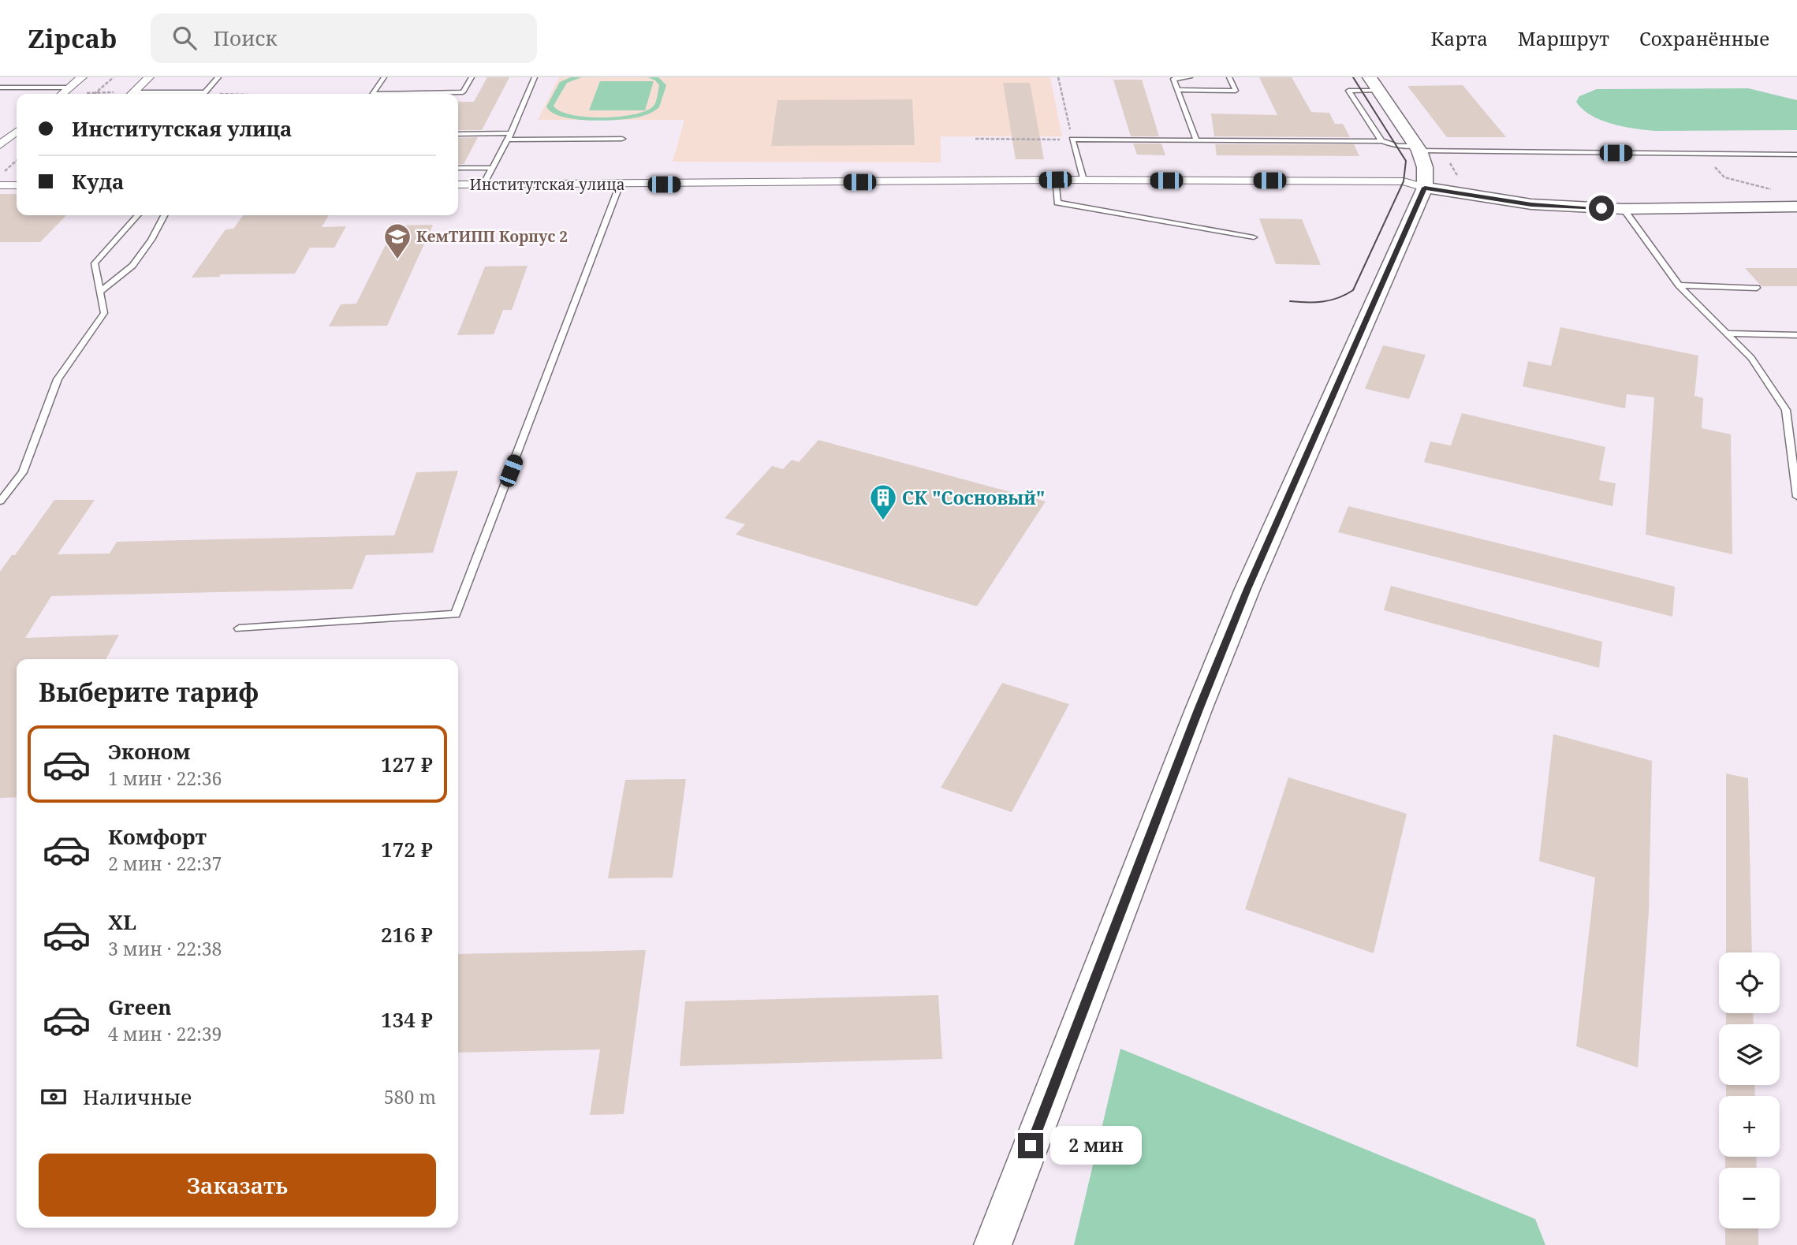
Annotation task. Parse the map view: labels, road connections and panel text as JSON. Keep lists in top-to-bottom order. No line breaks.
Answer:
{"streets":{"street":["Институтская улица"]},"places":{"school or university":["КемТИПП Корпус 2"],"building":["СК \"Сосновый\""]},"page":{"header":"Zipcab","search":"Поиск","nav":["Карта","Маршрут","Сохранённые"],"banner":["Институтская улица","Куда"],"heading":"Выберите тариф","list":[{"name":"Эконом","note":"1 мин · 22:36","value":"127 ₽"},{"name":"Комфорт","note":"2 мин · 22:37","value":"172 ₽"},{"name":"XL","note":"3 мин · 22:38","value":"216 ₽"},{"name":"Green","note":"4 мин · 22:39","value":"134 ₽"}],"map_buttons":["+","−"],"pay":["Наличные","580 m"],"bubble":"2 мин","buttons":"Заказать"}}
